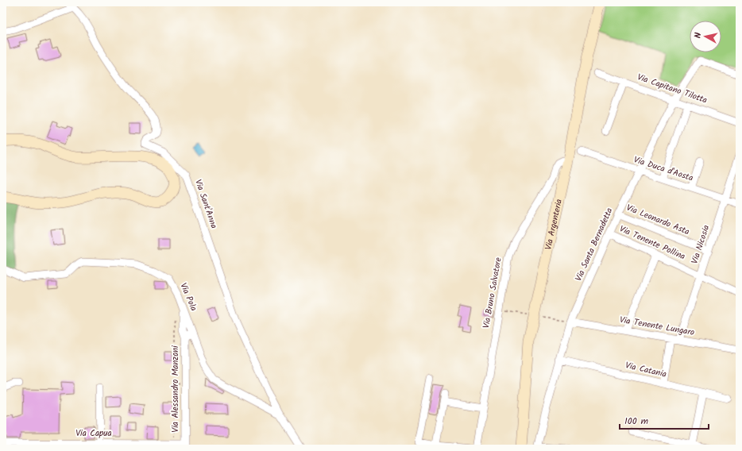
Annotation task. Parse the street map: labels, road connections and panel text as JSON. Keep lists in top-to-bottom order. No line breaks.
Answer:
{"streets":{"main road":["Via Argenteria"],"street":["Via Capitano Tilotta","Via Duca d'Aosta","Via Sant'Anna","Via Leonardo Asta","Via Tenente Pollina","Via Santa Bernadetta","Via Nicosia","Via Bruno Salvatore","Via Pola","Via Tenente Lungaro","Via Catania","Via Alessandro Manzoni","Via Capua"]},"crossings":[["Via Capitano Tilotta","Via Santa Bernadetta"],["Via Duca d'Aosta","Via Santa Bernadetta"],["Via Duca d'Aosta","Via Nicosia"],["Via Sant'Anna","Via Pola"],["Via Leonardo Asta","Via Santa Bernadetta"],["Via Leonardo Asta","Via Nicosia"],["Via Argenteria","Via Bruno Salvatore"],["Via Tenente Pollina","Via Santa Bernadetta"],["Via Tenente Pollina","Via Nicosia"],["Via Santa Bernadetta","Via Tenente Lungaro"],["Via Santa Bernadetta","Via Catania"],["Via Nicosia","Via Tenente Lungaro"],["Via Pola","Via Alessandro Manzoni"],["Via Alessandro Manzoni","Via Capua"]],"scale_bar":"100 m","north":"left"}
